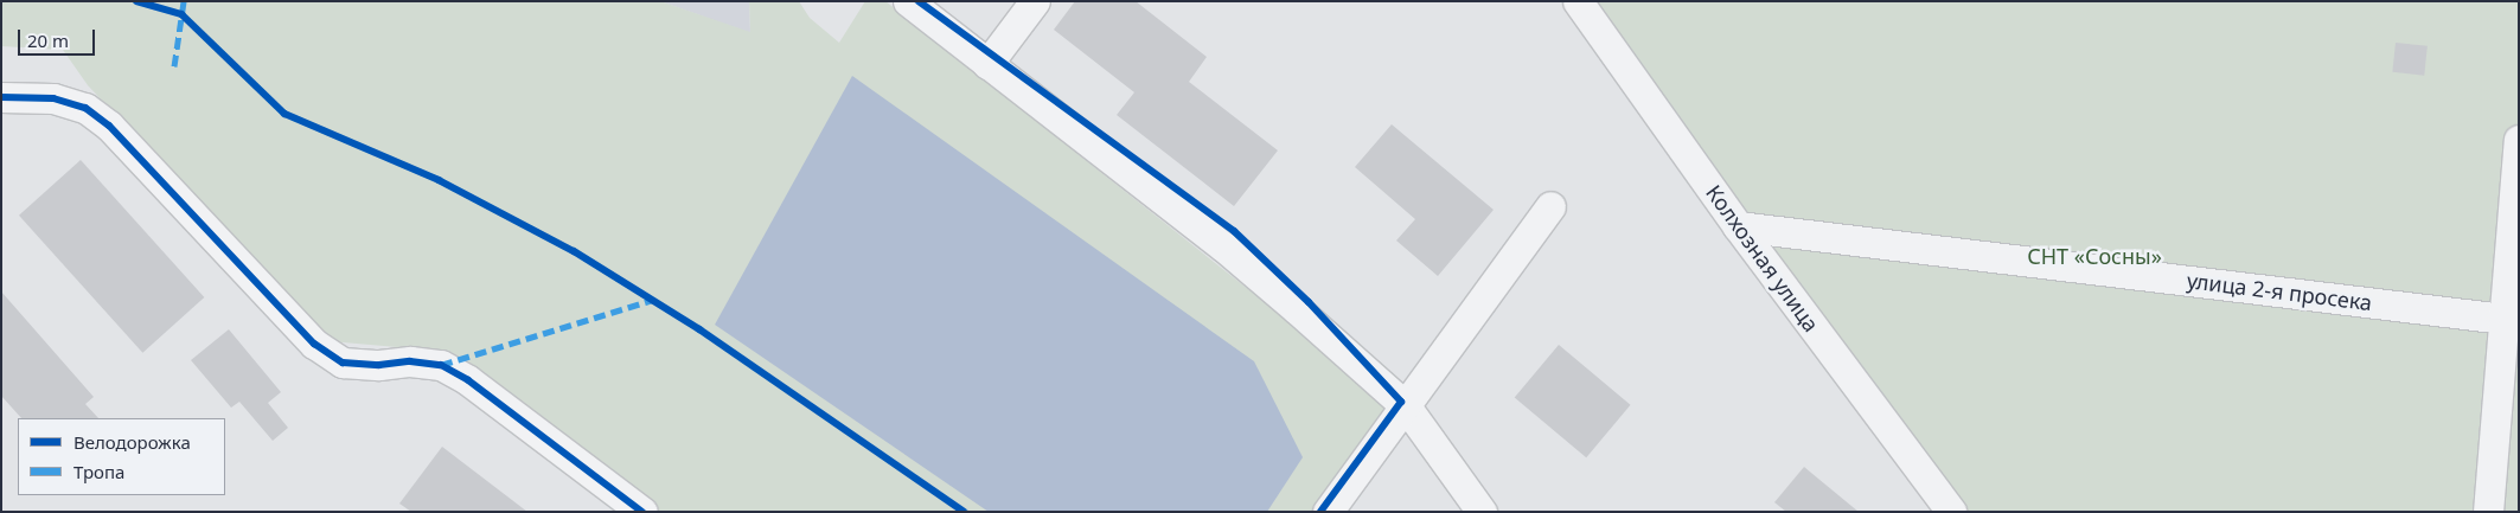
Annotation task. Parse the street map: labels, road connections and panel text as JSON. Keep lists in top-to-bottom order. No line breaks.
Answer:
{"streets":{"street":["Колхозная улица","улица 2-я просека"]},"crossings":[["Колхозная улица","улица 2-я просека"]],"parks":["СНТ «Сосны»"],"legend":["Велодорожка","Тропа"],"scale_bar":"20 m"}
